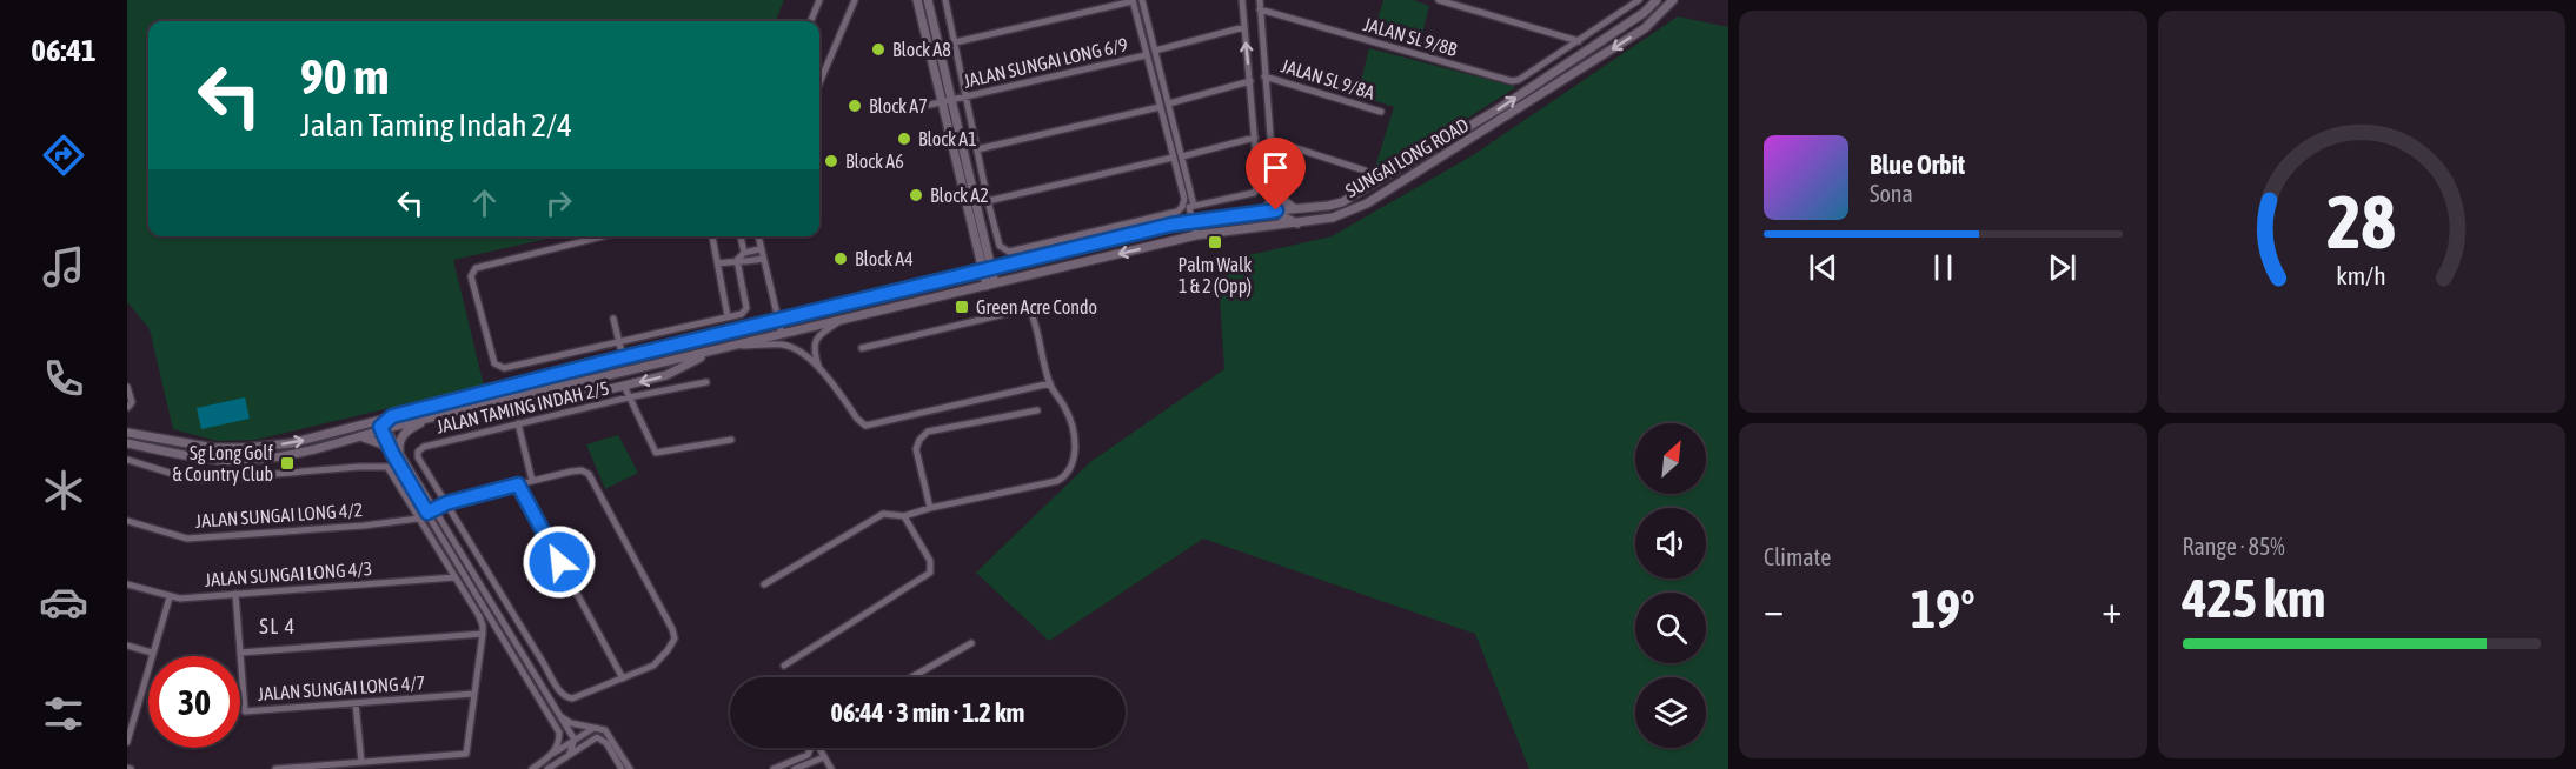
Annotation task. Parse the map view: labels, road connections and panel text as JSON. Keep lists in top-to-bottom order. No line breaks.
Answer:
{"streets":{"street":["JALAN SL 9/8B","JALAN SUNGAI LONG 6/9","JALAN SL 9/8A","SUNGAI LONG ROAD","JALAN TAMING INDAH 2/5","JALAN SUNGAI LONG 4/2","JALAN SUNGAI LONG 4/3","JALAN SUNGAI LONG 4/7"]},"crossings":[["JALAN TAMING INDAH 2/5","JALAN SUNGAI LONG 4/2"],["JALAN SUNGAI LONG 4/3","JALAN SUNGAI LONG 4/7"]],"districts":["SL 4"],"places":{"other":["Block A8","Block A7","Block A1","Block A6","Block A2","Block A4"],"transit":["Palm Walk 1 & 2 (Opp)","Green Acre Condo","Sg Long Golf & Country Club"]},"north":"top right","page":{"tabs":"06:41","turn":["90 m","Jalan Taming Indah 2/4"],"song":["Blue Orbit","Sona"],"tile":["Climate",["Range · 85%","425 km"]],"heat":["−","19°","+"],"limit":"30","trip":"06:44 · 3 min · 1.2 km","gauge":["28","km/h"]}}
